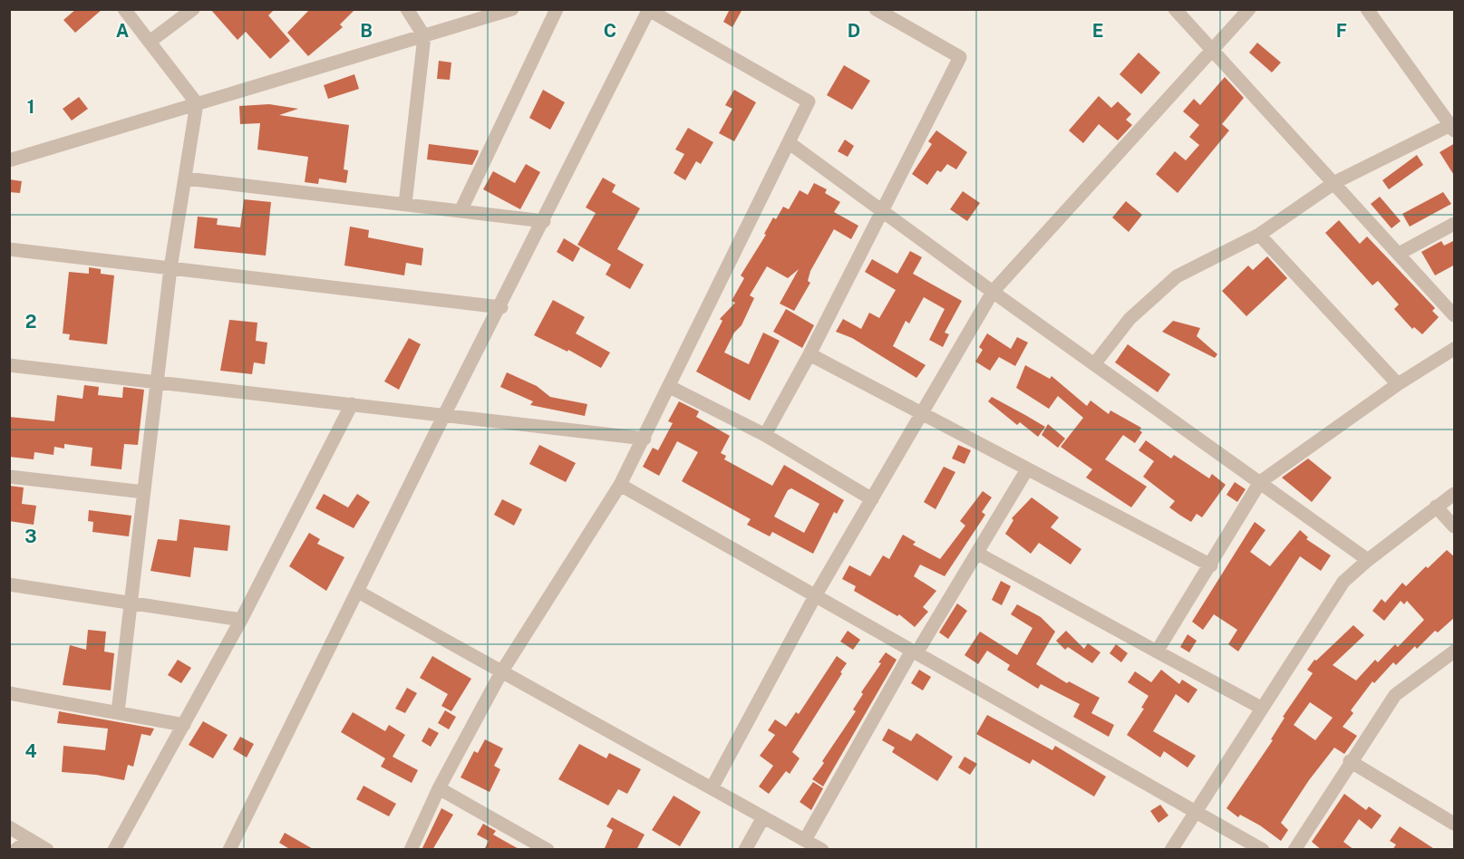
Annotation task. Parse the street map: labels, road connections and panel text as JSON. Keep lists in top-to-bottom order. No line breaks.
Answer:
{"grid":{"columns":["A","B","C","D","E","F"],"rows":["1","2","3","4"]}}
